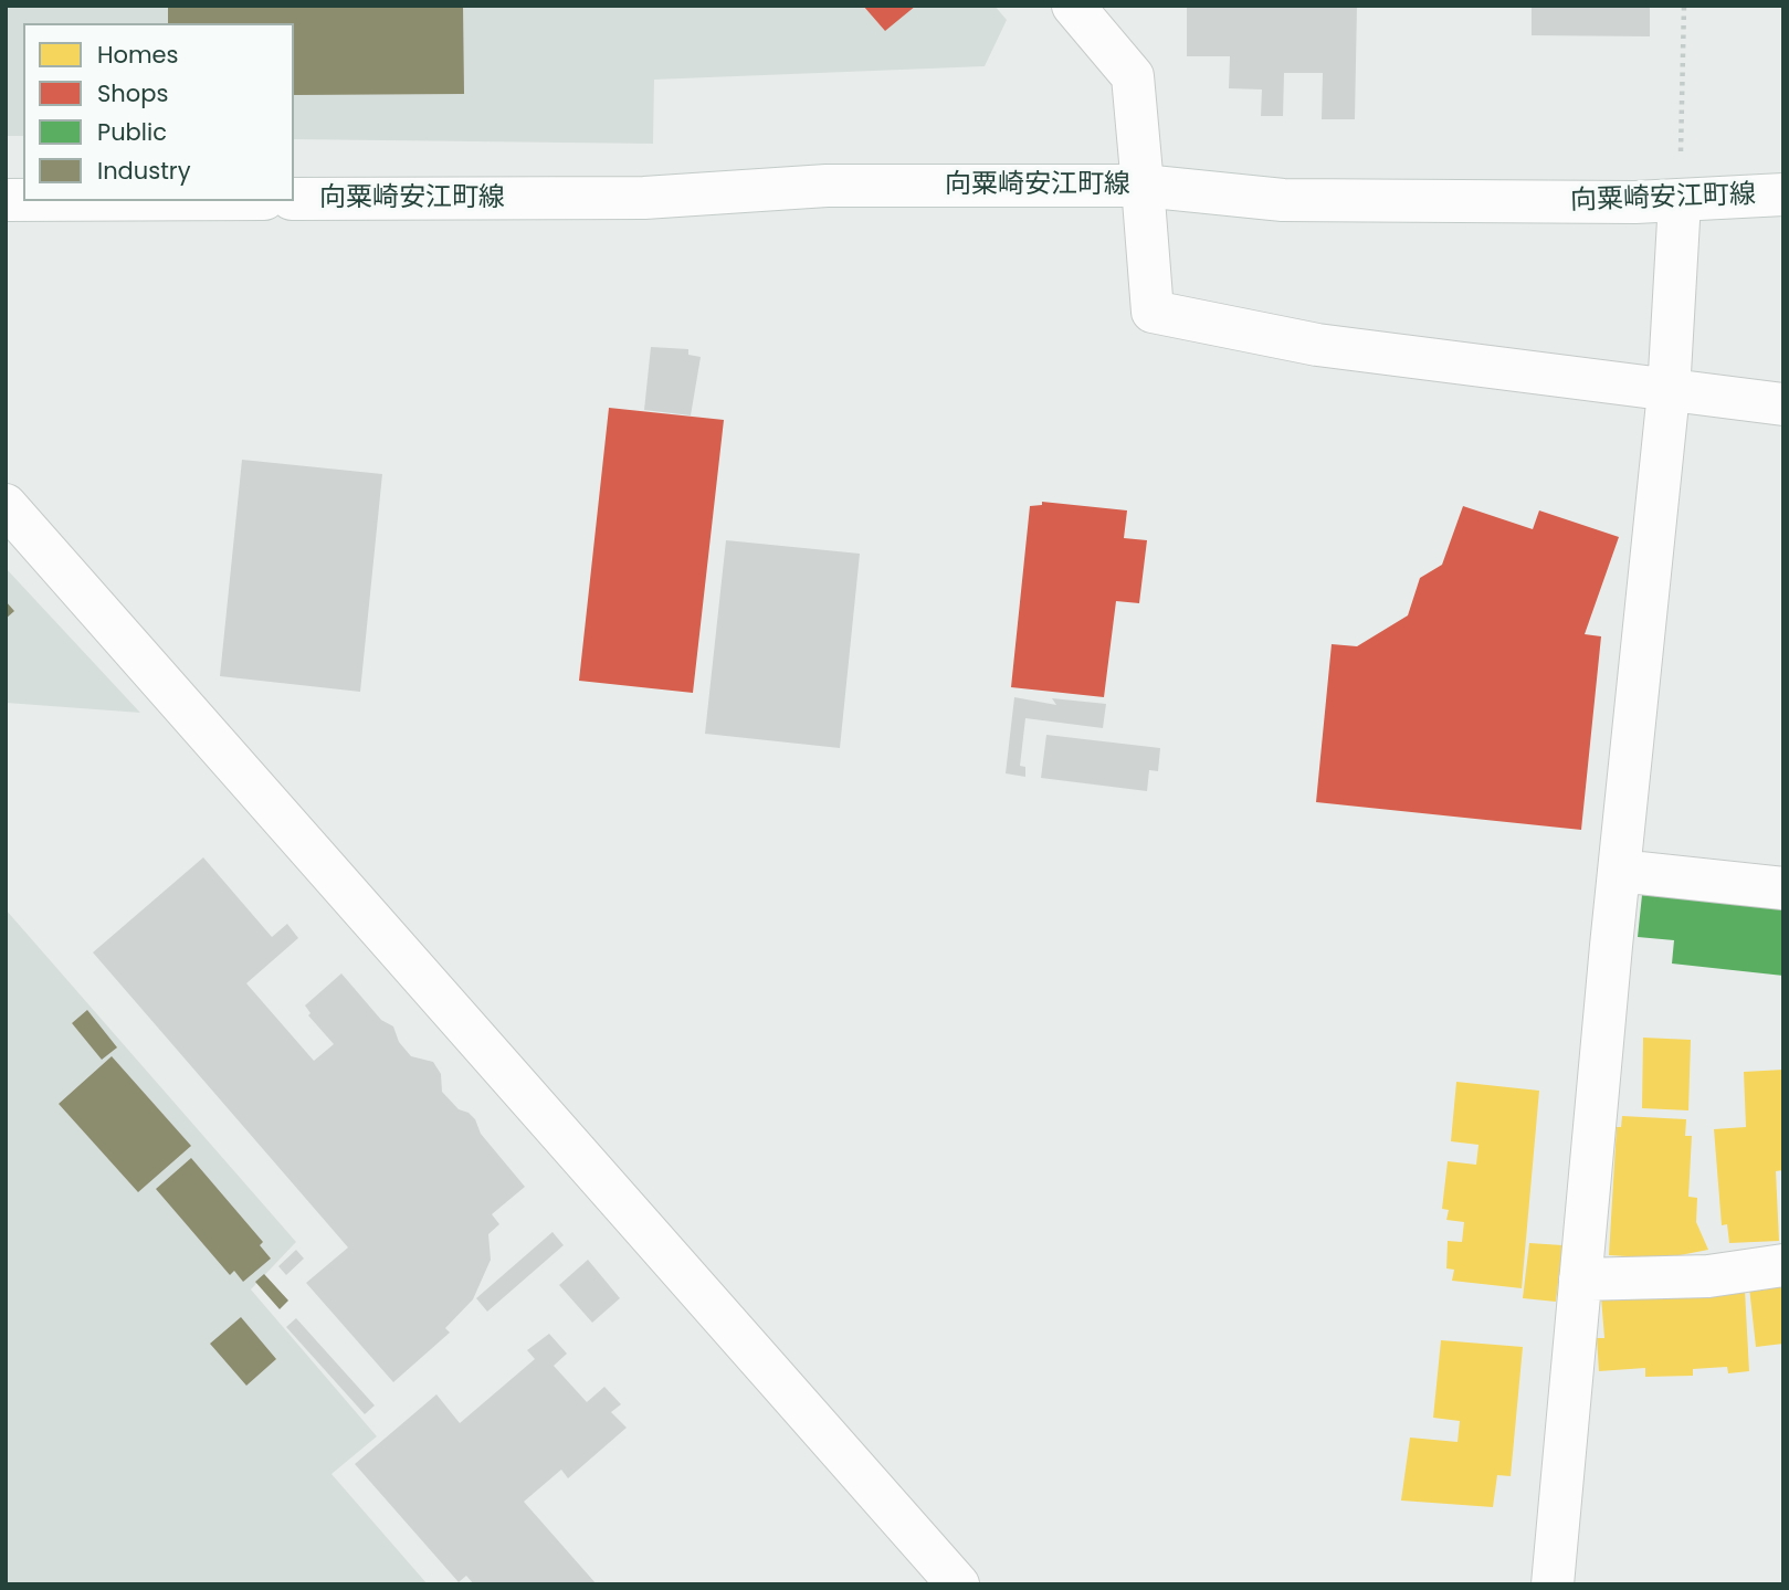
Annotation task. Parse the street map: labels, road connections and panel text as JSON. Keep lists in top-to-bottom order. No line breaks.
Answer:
{"streets":{"street":["向粟崎安江町線"]},"legend":["Homes","Shops","Public","Industry"]}
